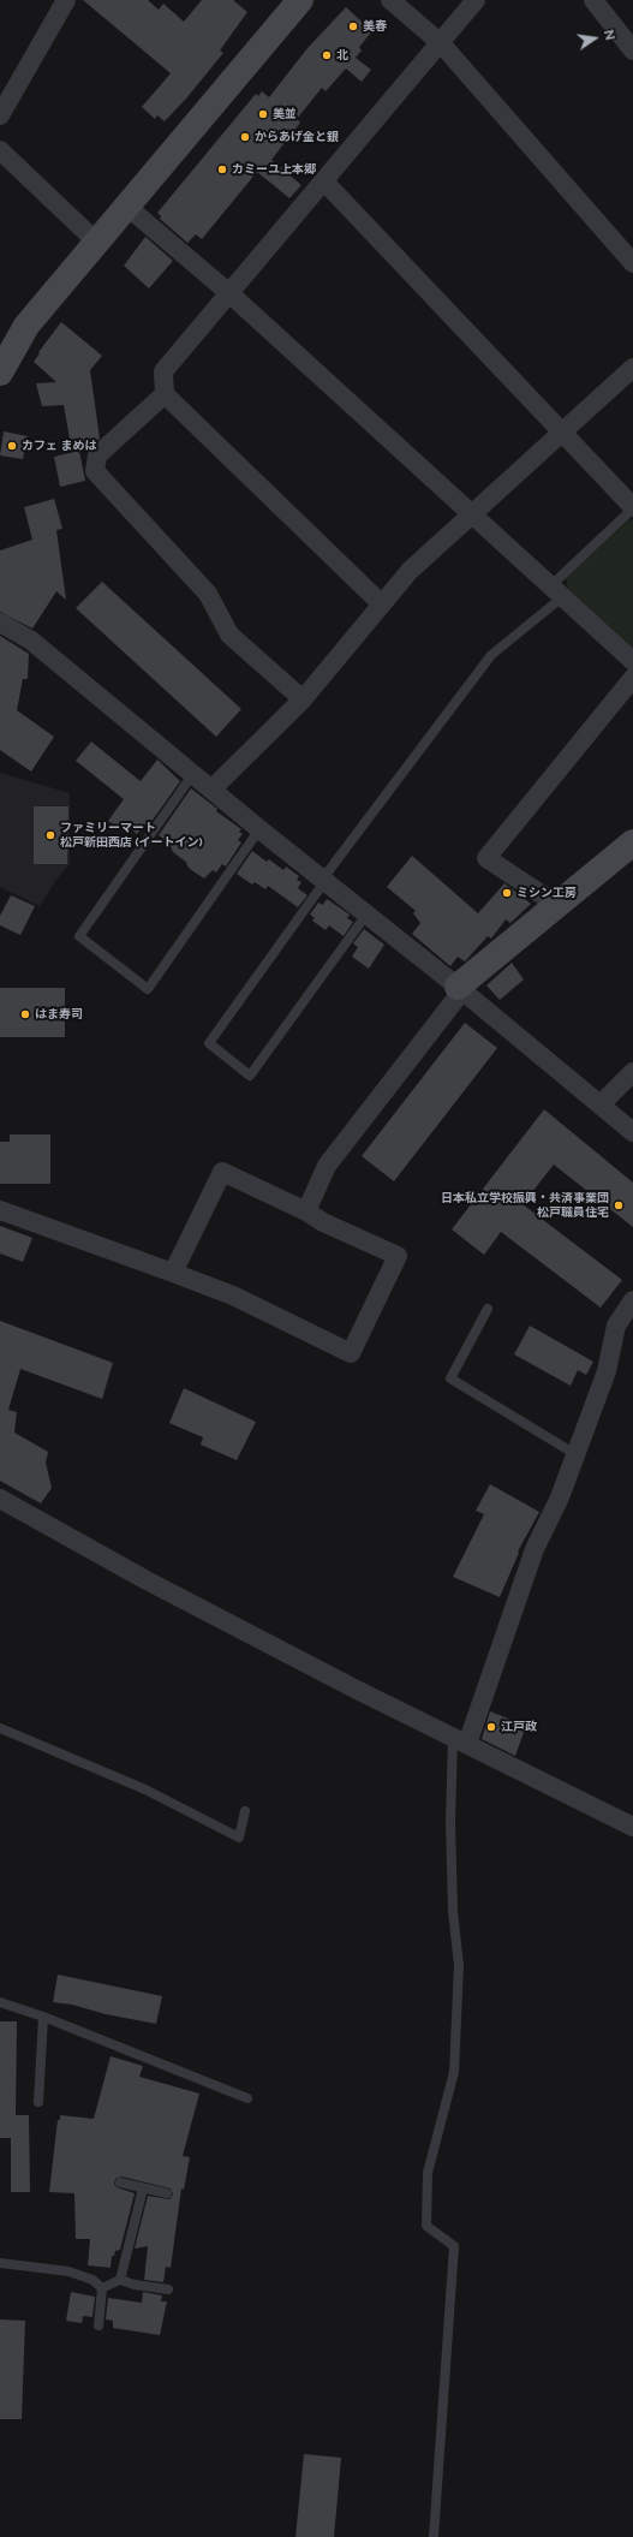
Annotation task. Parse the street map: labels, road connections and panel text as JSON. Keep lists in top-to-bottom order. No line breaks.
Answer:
{"places":["美春","北","美並","からあげ金と銀","カミーユ上本郷","カフェ まめは","ファミリーマート 松戸新田西店 (イートイン)","ミシン工房","はま寿司","日本私立学校振興・共済事業団 松戸職員住宅","江戸政"],"north":"right"}
